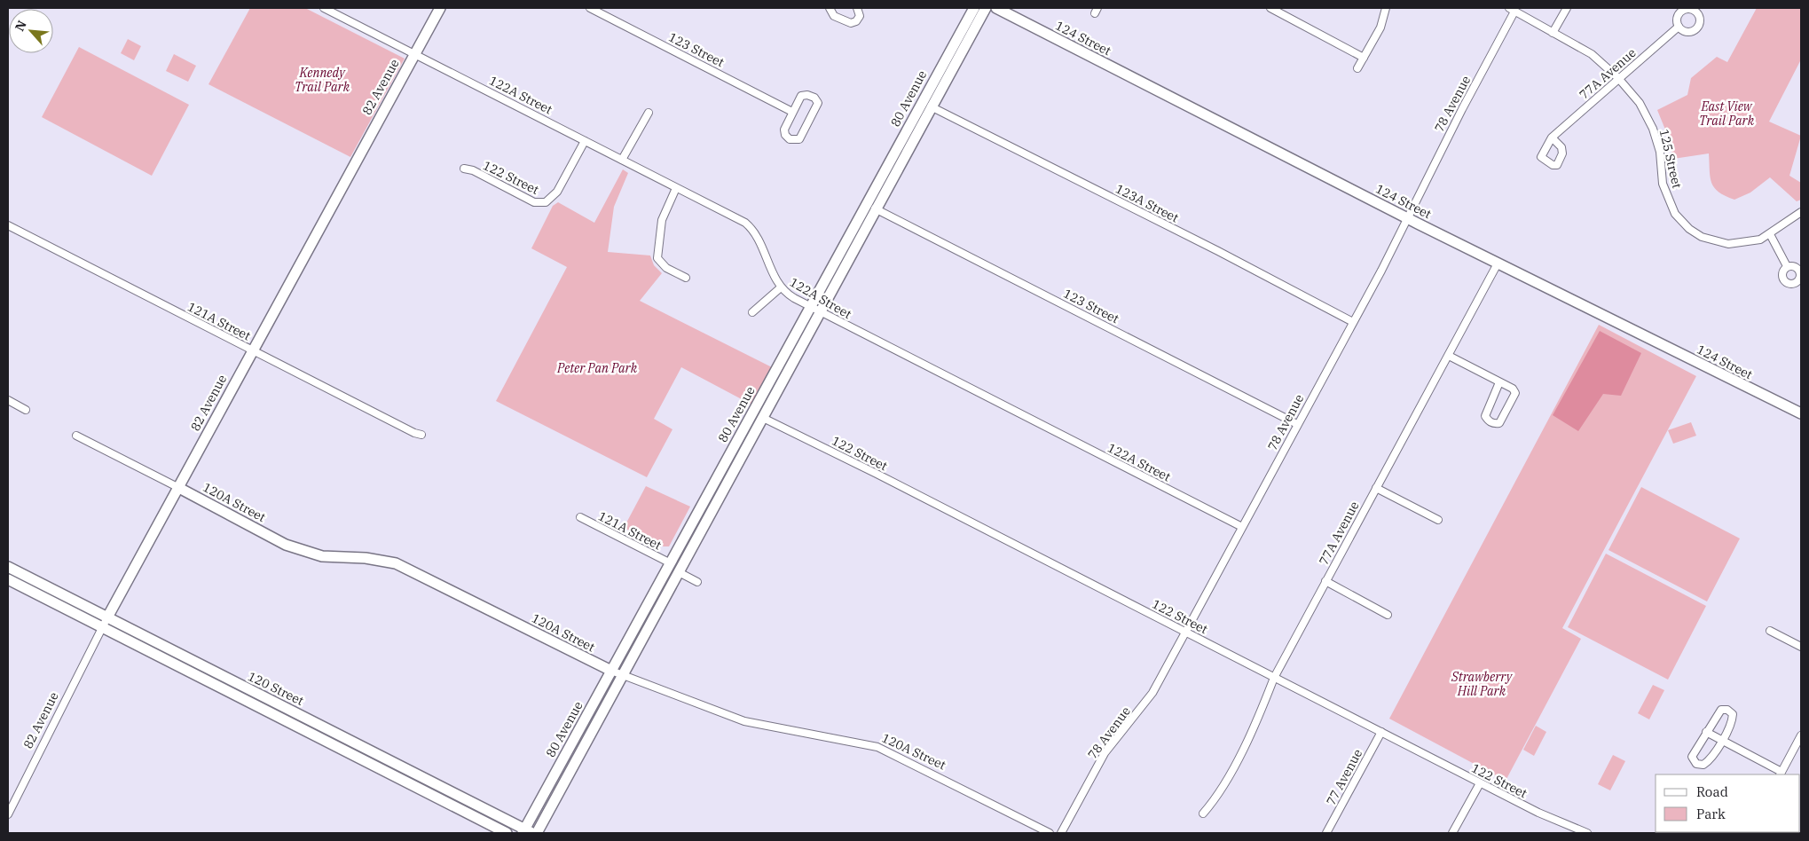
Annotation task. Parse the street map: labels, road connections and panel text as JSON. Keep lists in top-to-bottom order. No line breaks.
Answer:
{"streets":{"main road":["124 Street","82 Avenue","80 Avenue","120A Street","120 Street"],"street":["123 Street","77A Avenue","122A Street","78 Avenue","125 Street","122 Street","123A Street","121A Street","77 Avenue"]},"crossings":[["124 Street","77A Avenue"],["124 Street","78 Avenue"],["123 Street","80 Avenue"],["123 Street","78 Avenue"],["77A Avenue","125 Street"],["77A Avenue","122 Street"],["82 Avenue","122A Street"],["82 Avenue","121A Street"],["82 Avenue","120A Street"],["82 Avenue","120 Street"],["122A Street","80 Avenue"],["122A Street","78 Avenue"],["122A Street","122 Street"],["80 Avenue","122 Street"],["80 Avenue","123A Street"],["80 Avenue","121A Street"],["80 Avenue","120A Street"],["80 Avenue","120 Street"],["78 Avenue","125 Street"],["78 Avenue","122 Street"],["78 Avenue","123A Street"],["122 Street","77 Avenue"]],"parks":["Kennedy Trail Park","East View Trail Park","Peter Pan Park","Strawberry Hill Park"],"legend":["Road","Park"],"north":"top left"}
